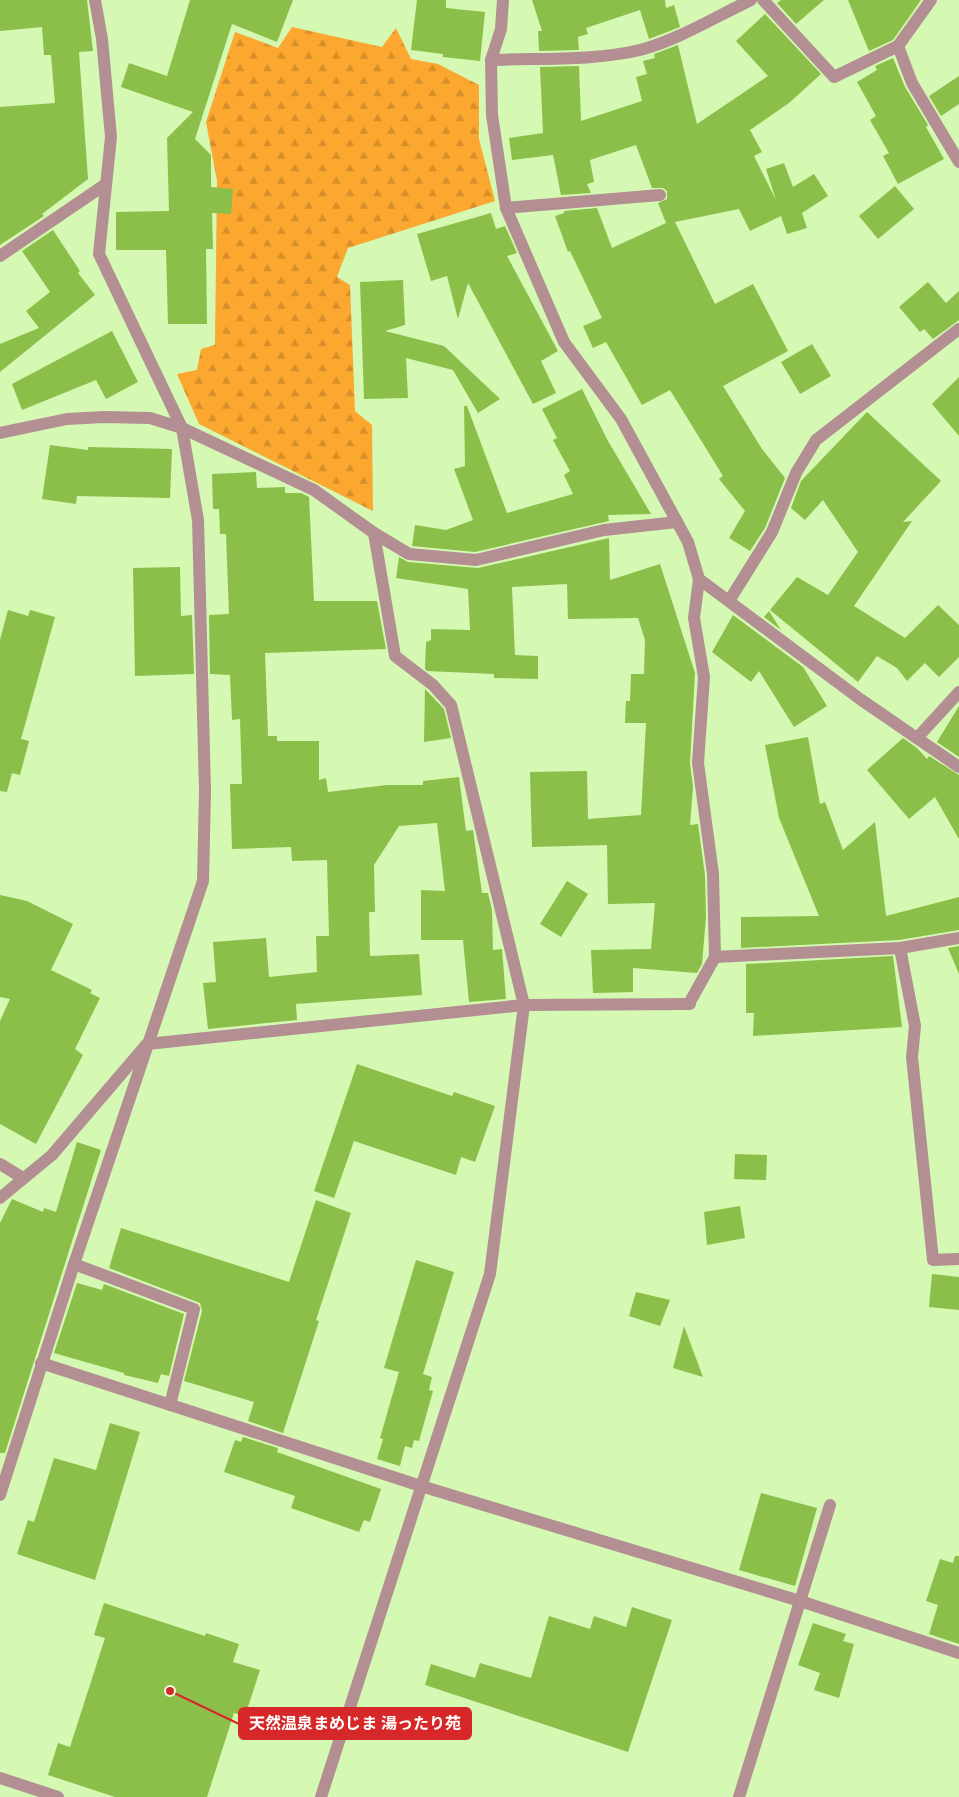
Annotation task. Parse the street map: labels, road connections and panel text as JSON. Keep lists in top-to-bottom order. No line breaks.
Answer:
{"places":["天然温泉まめじま 湯ったり苑"]}
